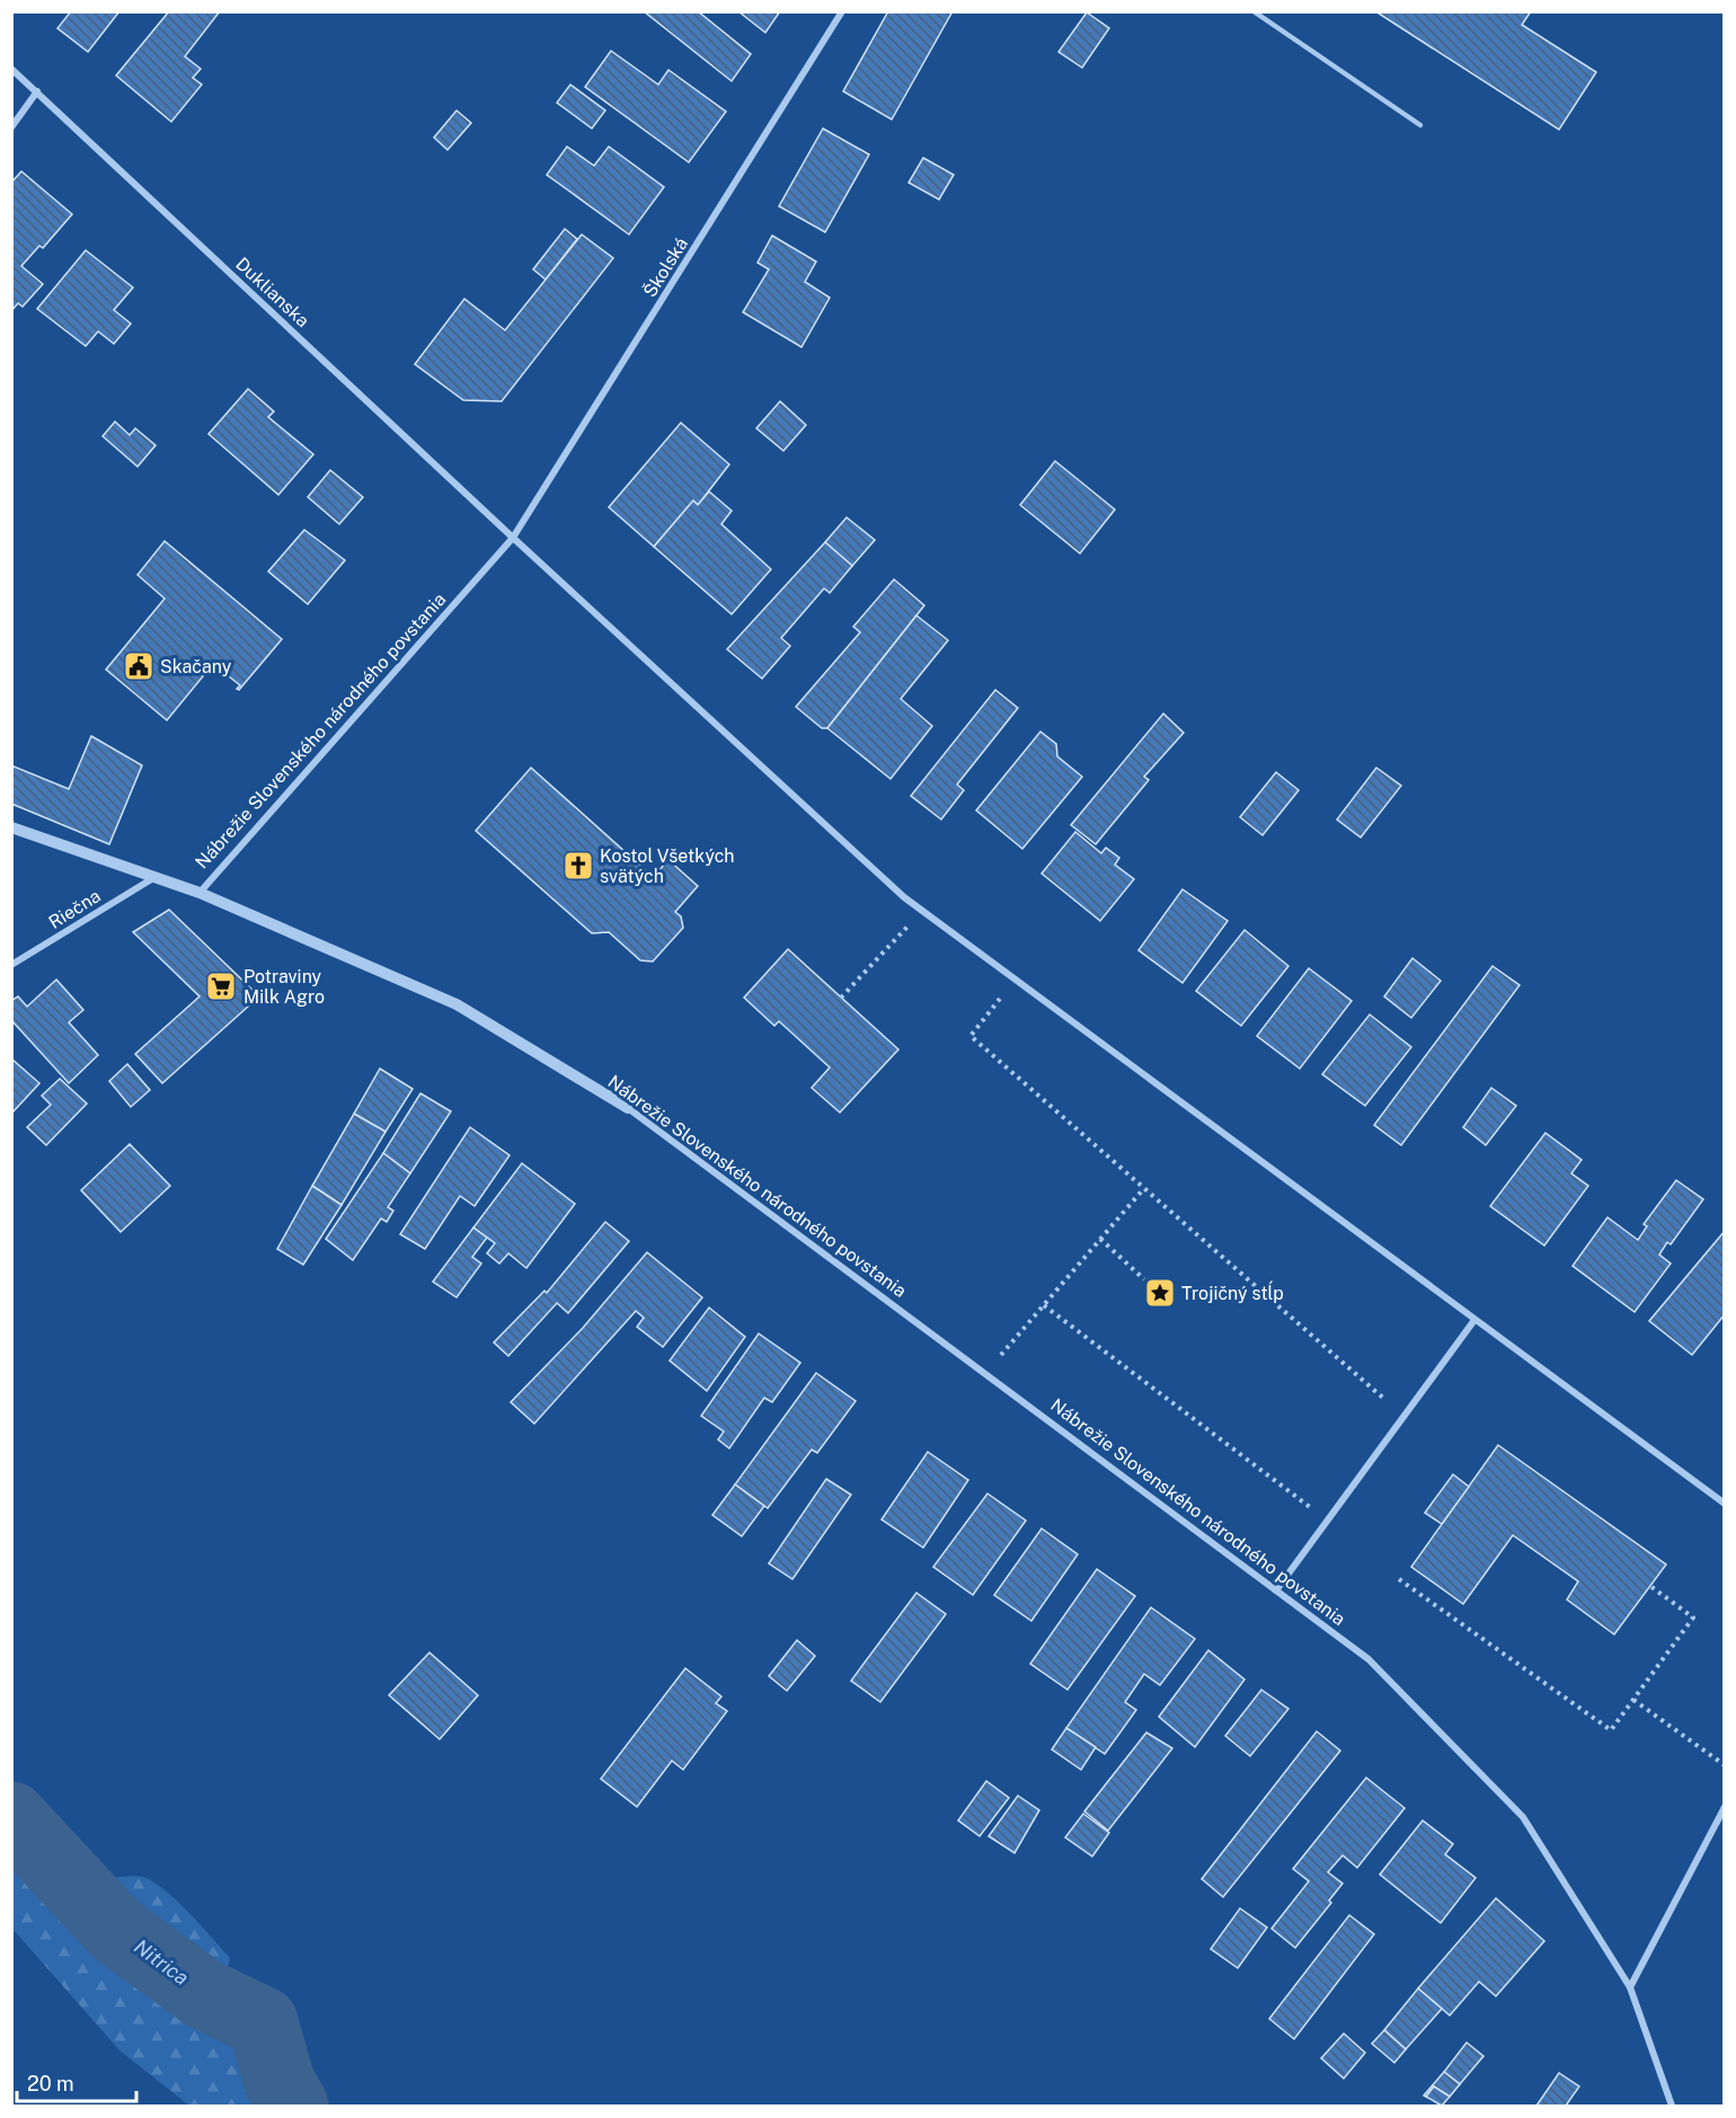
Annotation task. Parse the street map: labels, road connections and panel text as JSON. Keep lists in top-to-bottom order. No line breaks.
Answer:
{"streets":{"street":["Školská","Duklianska","Nábrežie Slovenského národného povstania","Riečna"]},"crossings":[["Školská","Duklianska"],["Školská","Nábrežie Slovenského národného povstania"],["Duklianska","Nábrežie Slovenského národného povstania"]],"water":["Nitrica"],"places":{"public building":["Skačany"],"church":["Kostol Všetkých svätých"],"supermarket":["Potraviny Milk Agro"],"place":["Trojičný stĺp"]},"scale_bar":"20 m"}
